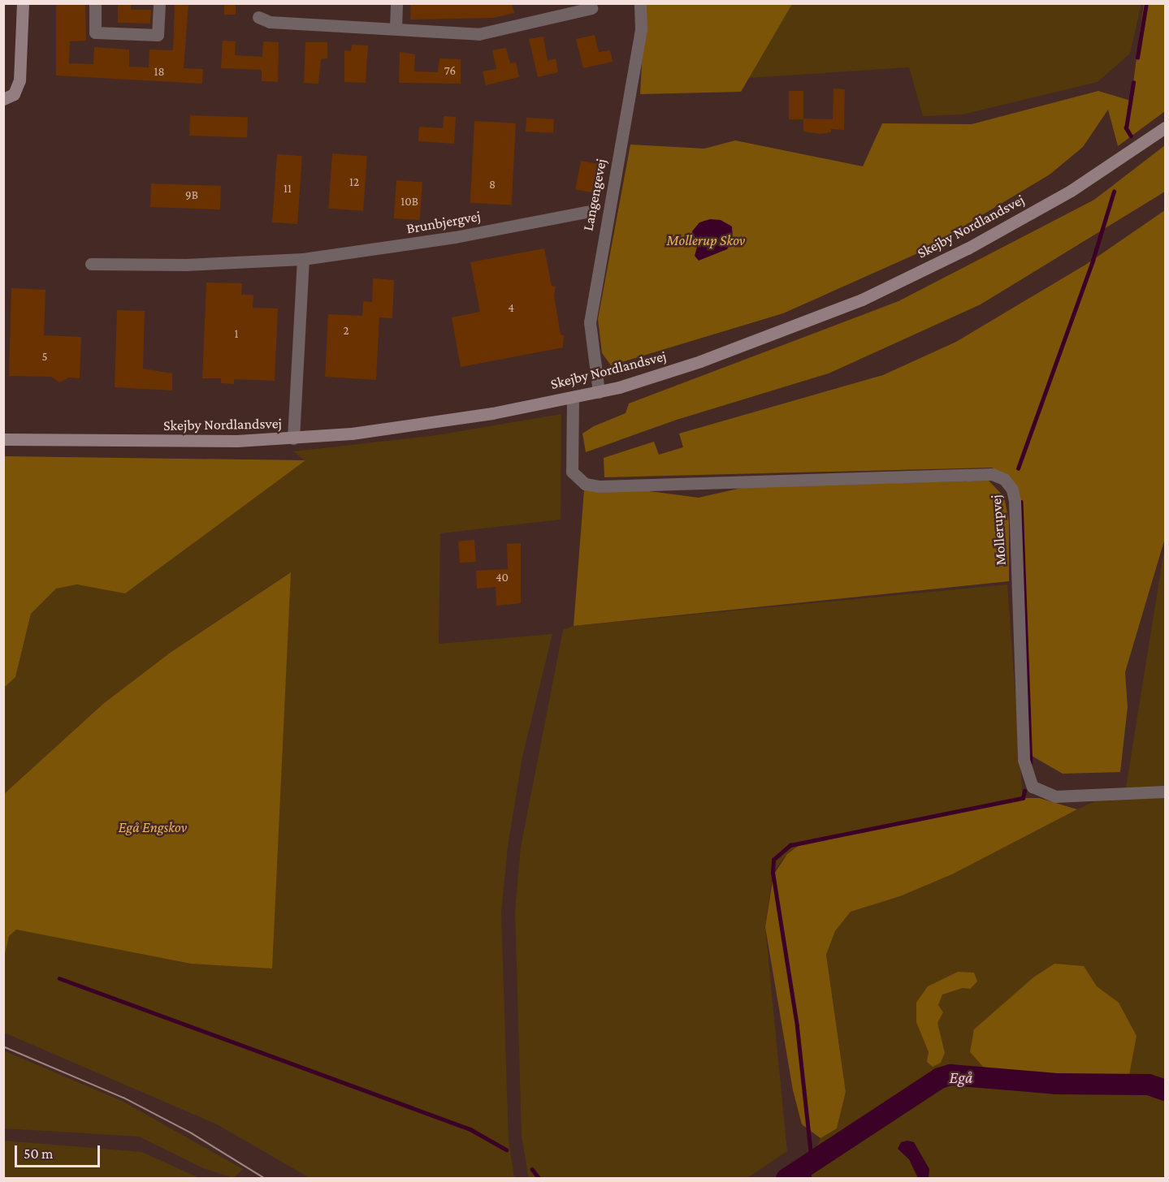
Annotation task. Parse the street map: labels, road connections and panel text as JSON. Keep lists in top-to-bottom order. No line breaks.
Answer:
{"streets":{"street":["Langengevej","Brunbjergvej","Skejby Nordlandsvej","Mollerupvej"]},"crossings":[["Langengevej","Skejby Nordlandsvej"],["Skejby Nordlandsvej","Mollerupvej"]],"water":["Egå"],"parks":["Mollerup Skov","Egå Engskov"],"house_numbers":["76","18","12","8","11","9B","10B","4","2","1","5","40"],"scale_bar":"50 m"}
